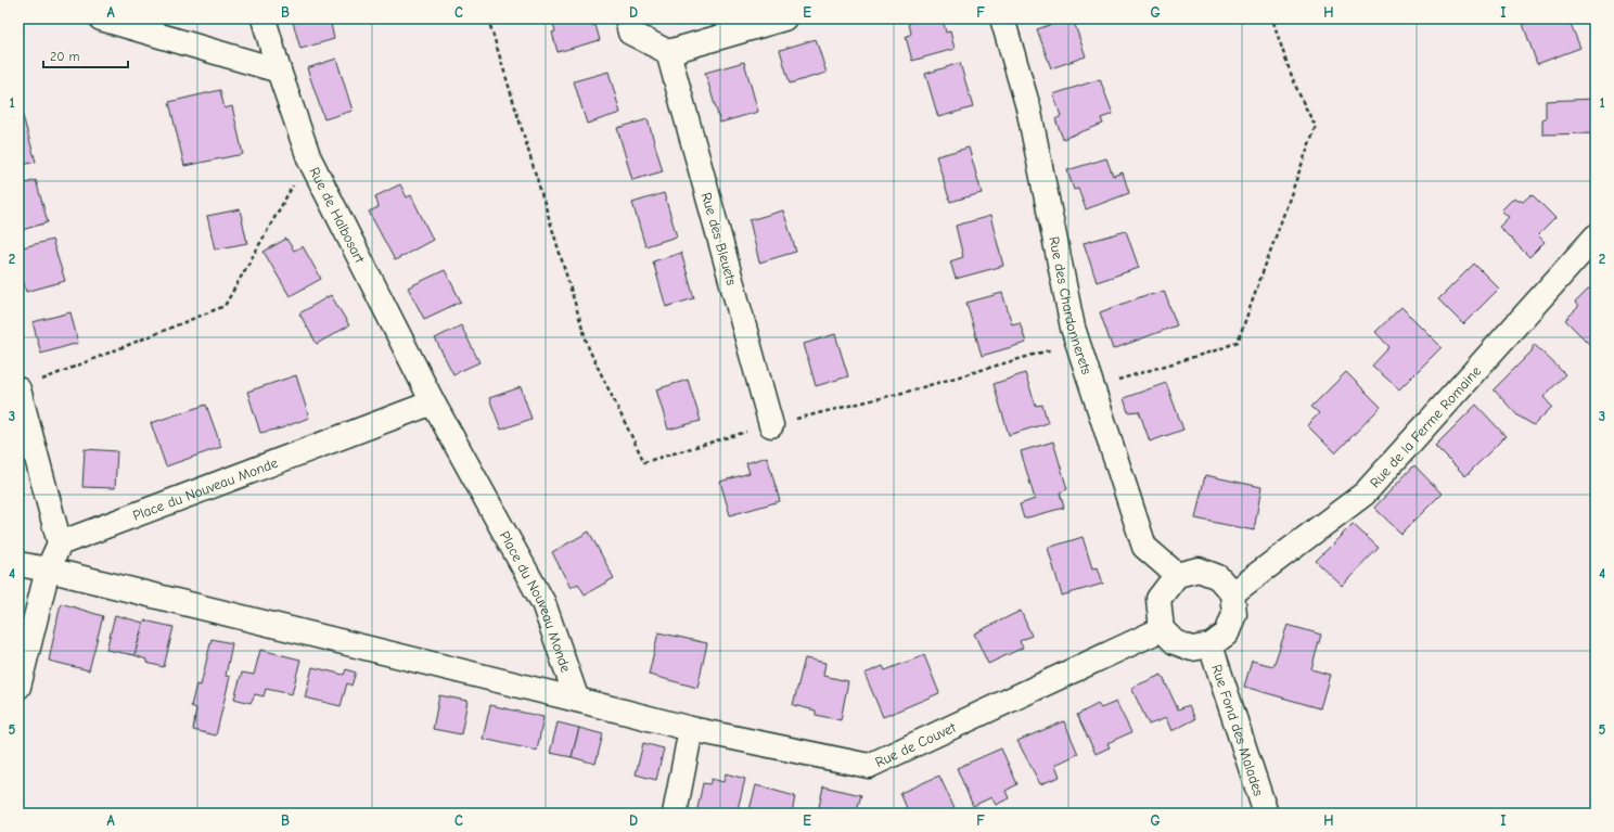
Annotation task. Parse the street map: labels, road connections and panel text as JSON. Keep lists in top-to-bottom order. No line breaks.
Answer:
{"streets":{"street":["Rue de Halbosart","Rue des Bleuets","Rue des Chardonnerets","Rue de la Ferme Romaine","Place du Nouveau Monde","Rue Fond des Malades","Rue de Couvet"]},"crossings":[["Rue de Halbosart","Place du Nouveau Monde"],["Rue des Chardonnerets","Rue de la Ferme Romaine"],["Rue des Chardonnerets","Rue Fond des Malades"],["Rue des Chardonnerets","Rue de Couvet"],["Rue de la Ferme Romaine","Rue Fond des Malades"],["Rue de la Ferme Romaine","Rue de Couvet"],["Place du Nouveau Monde","Rue de Couvet"],["Rue Fond des Malades","Rue de Couvet"]],"scale_bar":"20 m","grid":{"columns":["A","B","C","D","E","F","G","H","I"],"rows":["1","2","3","4","5"]}}
